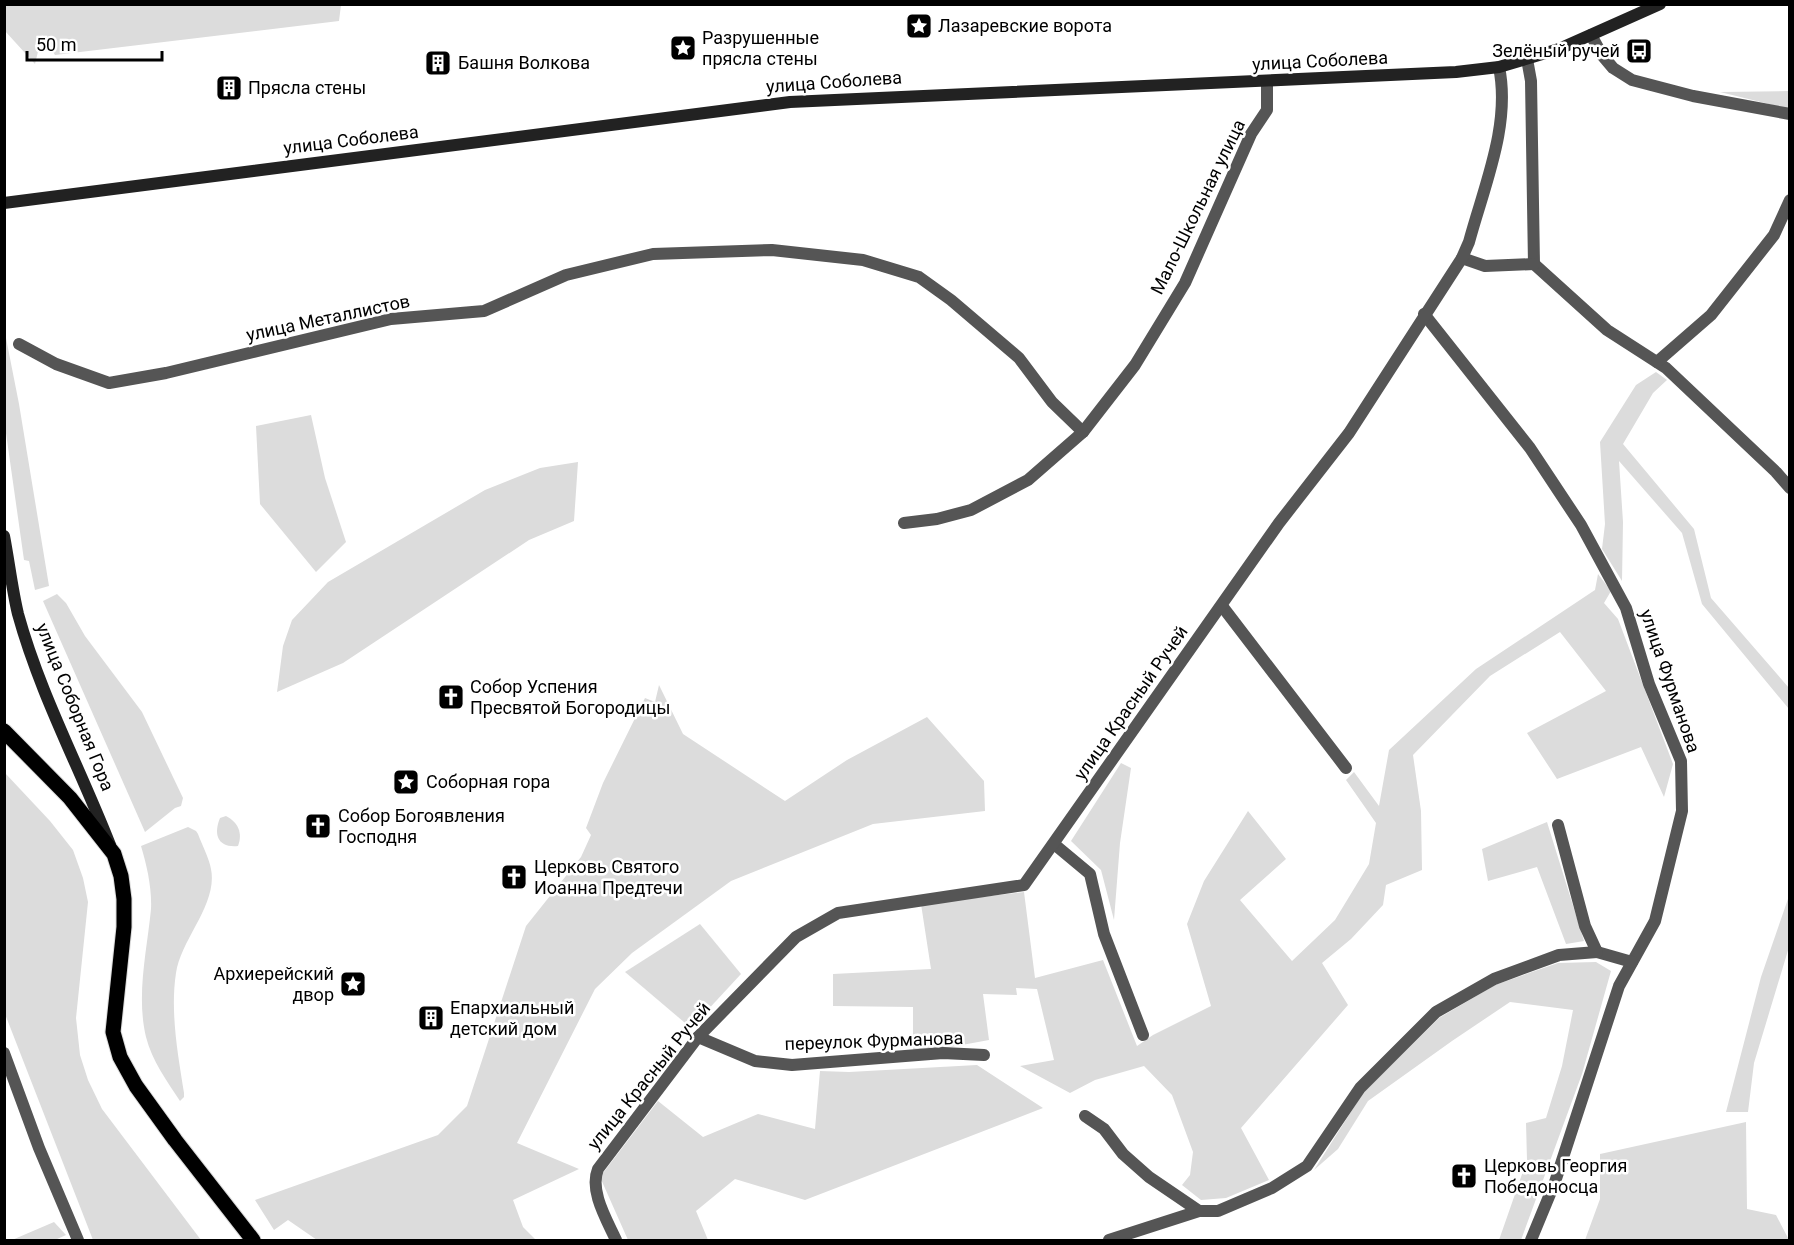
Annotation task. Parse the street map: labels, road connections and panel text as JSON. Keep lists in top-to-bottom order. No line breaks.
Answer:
{"streets":{"main road":["улица Соболева","улица Соборная Гора"],"street":["Мало-Школьная улица","улица Металлистов","улица Фурманова","улица Красный Ручей","переулок Фурманова"]},"crossings":[["улица Соболева","Мало-Школьная улица"],["улица Соболева","улица Красный Ручей"],["Мало-Школьная улица","улица Металлистов"],["улица Фурманова","улица Красный Ручей"],["улица Красный Ручей","переулок Фурманова"]],"places":{"place":["Лазаревские ворота","Разрушенные прясла стены","Соборная гора","Архиерейский двор"],"bus stop":["Зелёный ручей"],"building":["Башня Волкова","Прясла стены","Епархиальный детский дом"],"church":["Собор Успения Пресвятой Богородицы","Собор Богоявления Господня","Церковь Святого Иоанна Предтечи","Церковь Георгия Победоносца"]},"scale_bar":"50 m"}
